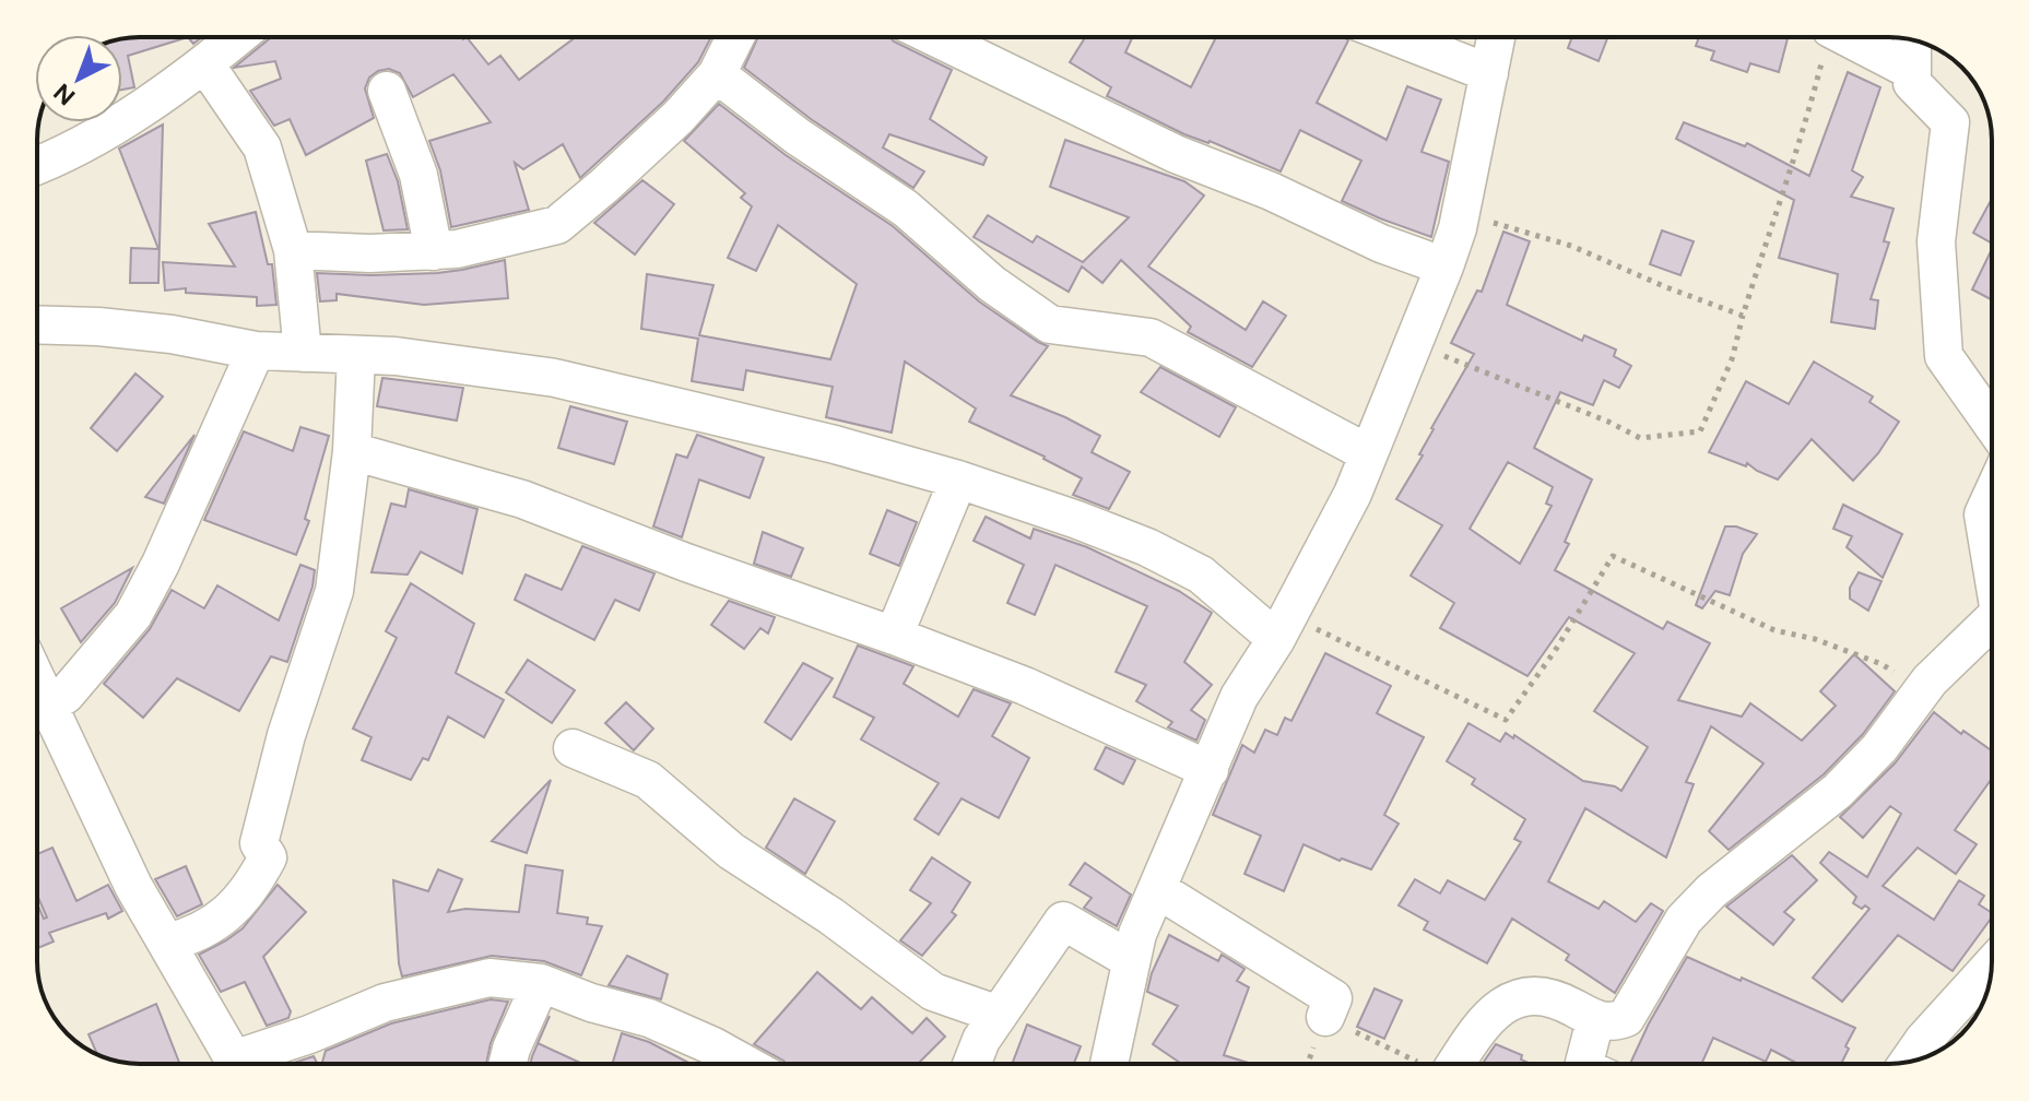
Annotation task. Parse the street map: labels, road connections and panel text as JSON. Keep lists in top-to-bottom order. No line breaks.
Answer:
{"north":"bottom left"}
